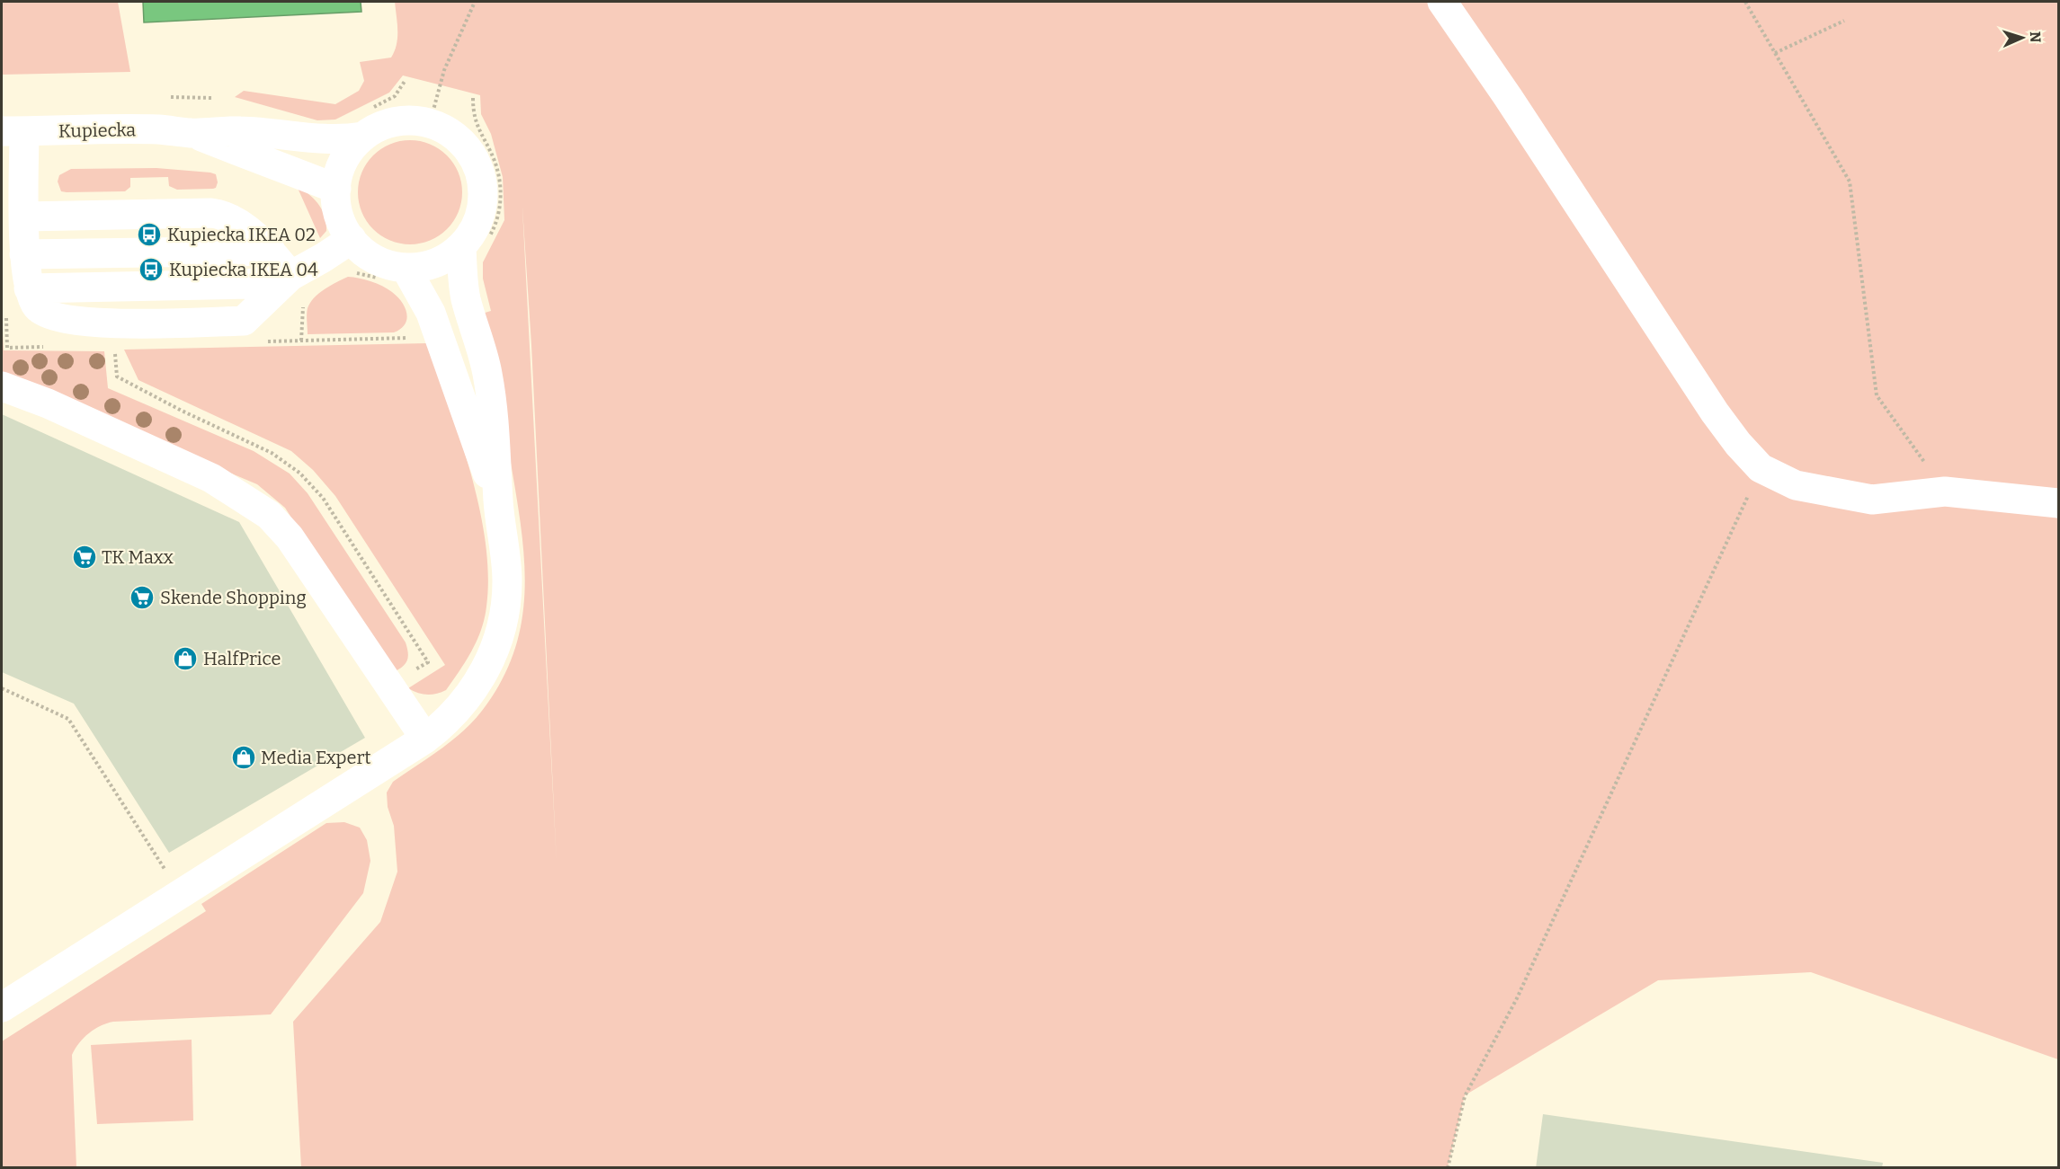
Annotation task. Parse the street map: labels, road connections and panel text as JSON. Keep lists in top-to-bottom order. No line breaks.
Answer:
{"streets":{"street":["Kupiecka"]},"places":{"bus stop":["Kupiecka IKEA 02","Kupiecka IKEA 04"],"supermarket":["TK Maxx","Skende Shopping"],"shop":["HalfPrice","Media Expert"]},"north":"right"}
